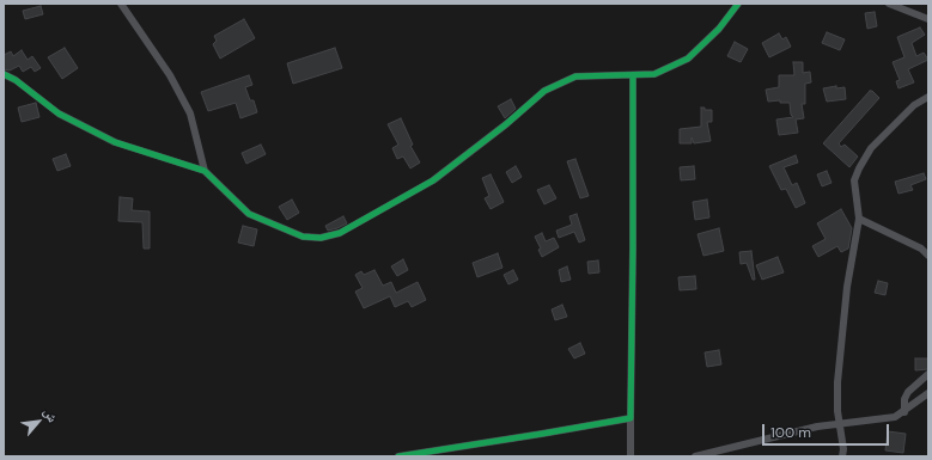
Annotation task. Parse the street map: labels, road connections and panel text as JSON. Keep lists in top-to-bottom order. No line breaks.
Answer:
{"scale_bar":"100 m","north":"top right"}
